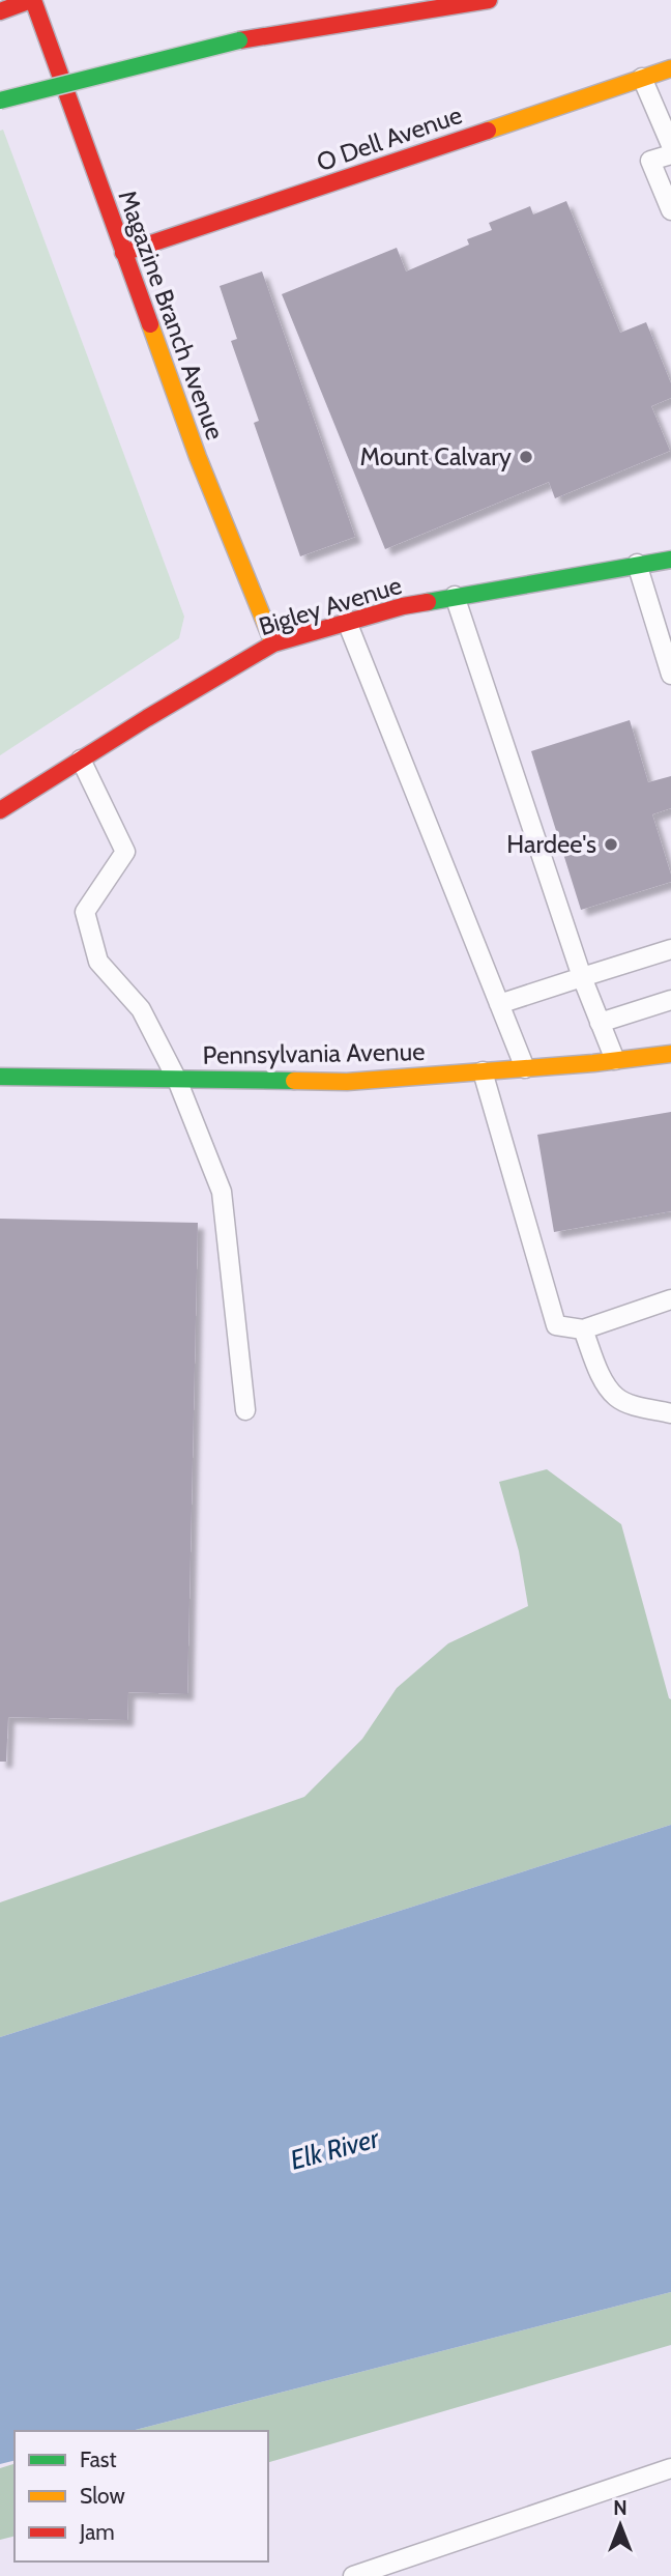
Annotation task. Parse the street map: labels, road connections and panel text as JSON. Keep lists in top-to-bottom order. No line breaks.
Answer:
{"streets":{"main road":["O Dell Avenue","Magazine Branch Avenue","Bigley Avenue","Pennsylvania Avenue"]},"crossings":[["O Dell Avenue","Magazine Branch Avenue"],["Magazine Branch Avenue","Bigley Avenue"]],"water":["Elk River"],"places":["Mount Calvary","Hardee's"],"legend":["Fast","Slow","Jam"],"north":"top"}
